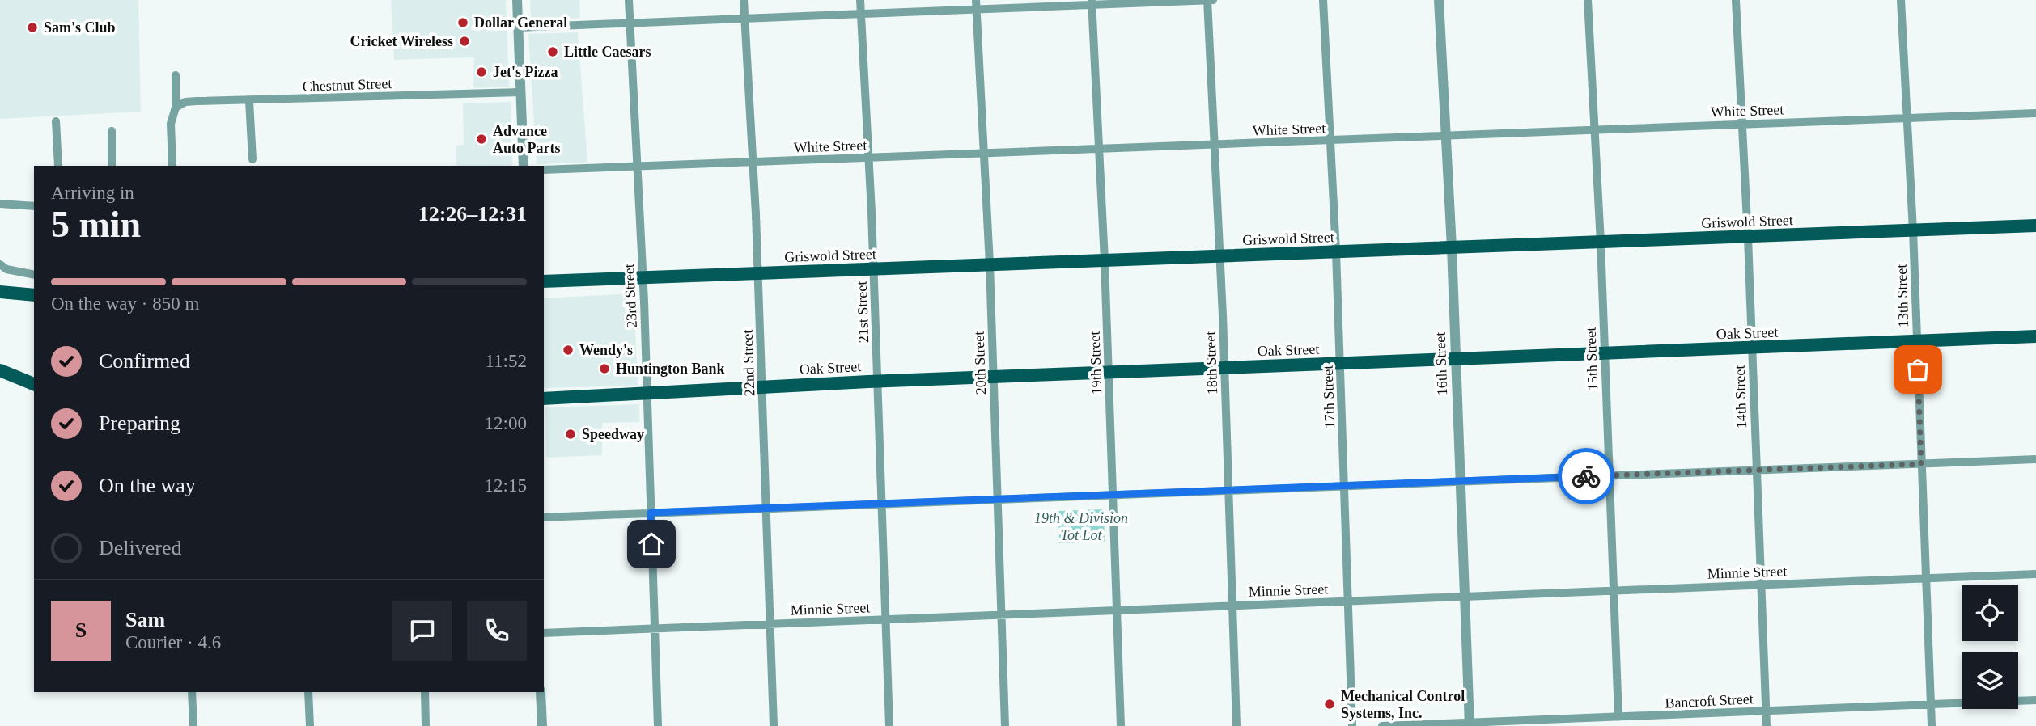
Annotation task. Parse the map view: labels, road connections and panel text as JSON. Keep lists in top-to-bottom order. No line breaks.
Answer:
{"streets":{"main road":["Griswold Street","Oak Street"],"street":["Chestnut Street","White Street","23rd Street","13th Street","21st Street","15th Street","22nd Street","20th Street","19th Street","18th Street","16th Street","17th Street","14th Street","Minnie Street","Bancroft Street"]},"crossings":[["White Street","23rd Street"],["White Street","13th Street"],["White Street","21st Street"],["White Street","15th Street"],["White Street","22nd Street"],["White Street","20th Street"],["White Street","19th Street"],["White Street","18th Street"],["White Street","16th Street"],["White Street","17th Street"],["White Street","14th Street"],["Griswold Street","23rd Street"],["Griswold Street","13th Street"],["Griswold Street","21st Street"],["Griswold Street","15th Street"],["Griswold Street","22nd Street"],["Griswold Street","20th Street"],["Griswold Street","19th Street"],["Griswold Street","18th Street"],["Griswold Street","16th Street"],["Griswold Street","17th Street"],["Griswold Street","14th Street"],["23rd Street","Oak Street"],["23rd Street","Minnie Street"],["13th Street","Oak Street"],["13th Street","Minnie Street"],["13th Street","Bancroft Street"],["21st Street","Oak Street"],["21st Street","Minnie Street"],["Oak Street","15th Street"],["Oak Street","22nd Street"],["Oak Street","20th Street"],["Oak Street","19th Street"],["Oak Street","18th Street"],["Oak Street","16th Street"],["Oak Street","17th Street"],["Oak Street","14th Street"],["15th Street","Minnie Street"],["15th Street","Bancroft Street"],["22nd Street","Minnie Street"],["20th Street","Minnie Street"],["19th Street","Minnie Street"],["18th Street","Minnie Street"],["16th Street","Minnie Street"],["16th Street","Bancroft Street"],["17th Street","Minnie Street"],["14th Street","Minnie Street"],["14th Street","Bancroft Street"]],"parks":["19th & Division Tot Lot"],"places":["Dollar General","Sam's Club","Cricket Wireless","Little Caesars","Jet's Pizza","Advance Auto Parts","Wendy's","Huntington Bank","Speedway","Mechanical Control Systems, Inc."],"page":{"heading":["5 min","Arriving in","12:26–12:31"],"panel":["Sam","Courier · 4.6"],"bar":"On the way · 850 m","list":[["Confirmed","11:52"],["Preparing","12:00"],["On the way","12:15"],"Delivered"],"round":"S"}}
